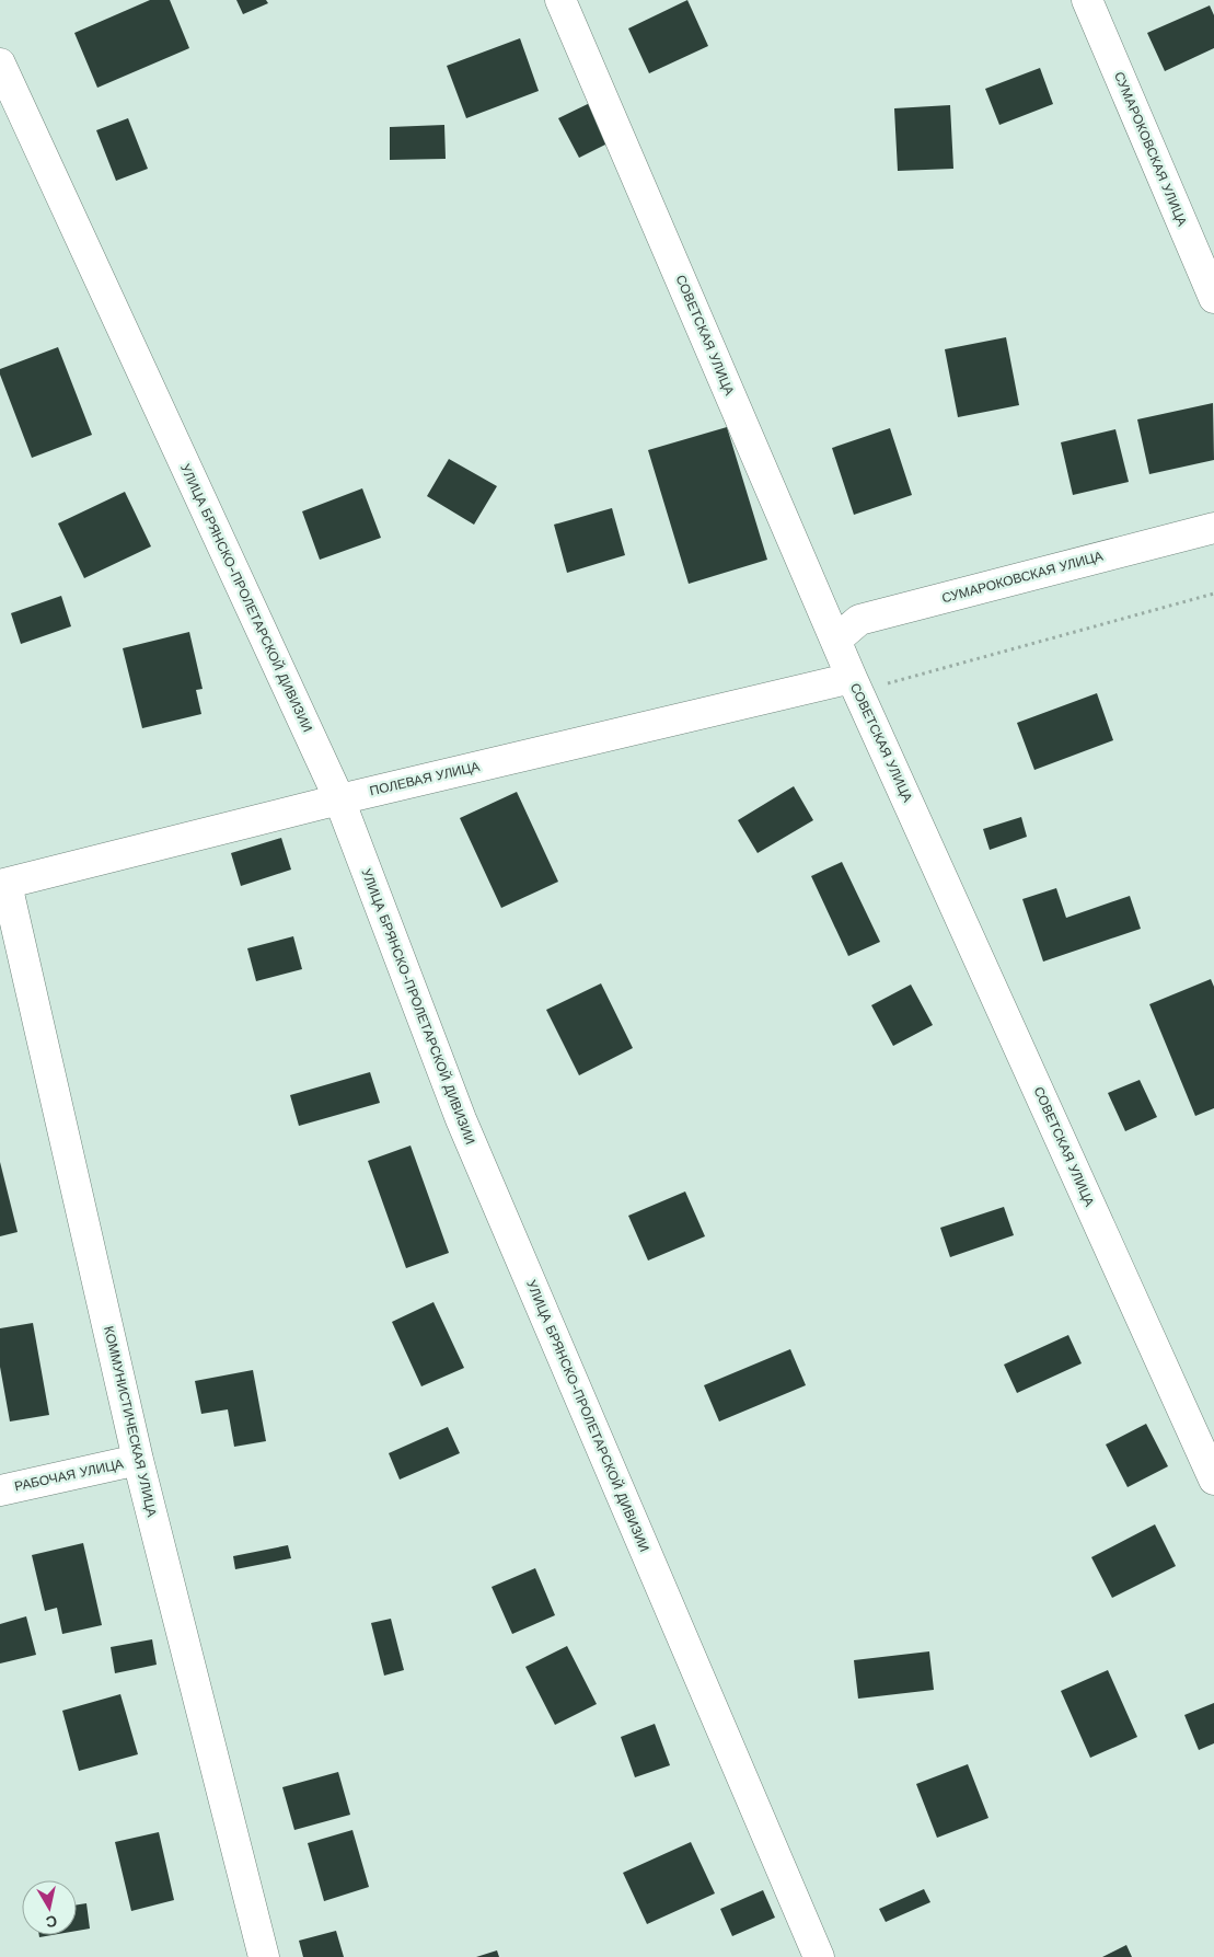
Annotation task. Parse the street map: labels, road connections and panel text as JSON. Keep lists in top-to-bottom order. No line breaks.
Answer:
{"streets":{"street":["СУМАРОКОВСКАЯ УЛИЦА","СОВЕТСКАЯ УЛИЦА","УЛИЦА БРЯНСКО-ПРОЛЕТАРСКОЙ ДИВИЗИИ","ПОЛЕВАЯ УЛИЦА","КОММУНИСТИЧЕСКАЯ УЛИЦА","РАБОЧАЯ УЛИЦА"]},"crossings":[["СУМАРОКОВСКАЯ УЛИЦА","СОВЕТСКАЯ УЛИЦА"],["СОВЕТСКАЯ УЛИЦА","ПОЛЕВАЯ УЛИЦА"],["УЛИЦА БРЯНСКО-ПРОЛЕТАРСКОЙ ДИВИЗИИ","ПОЛЕВАЯ УЛИЦА"],["ПОЛЕВАЯ УЛИЦА","КОММУНИСТИЧЕСКАЯ УЛИЦА"],["КОММУНИСТИЧЕСКАЯ УЛИЦА","РАБОЧАЯ УЛИЦА"]],"north":"bottom"}
